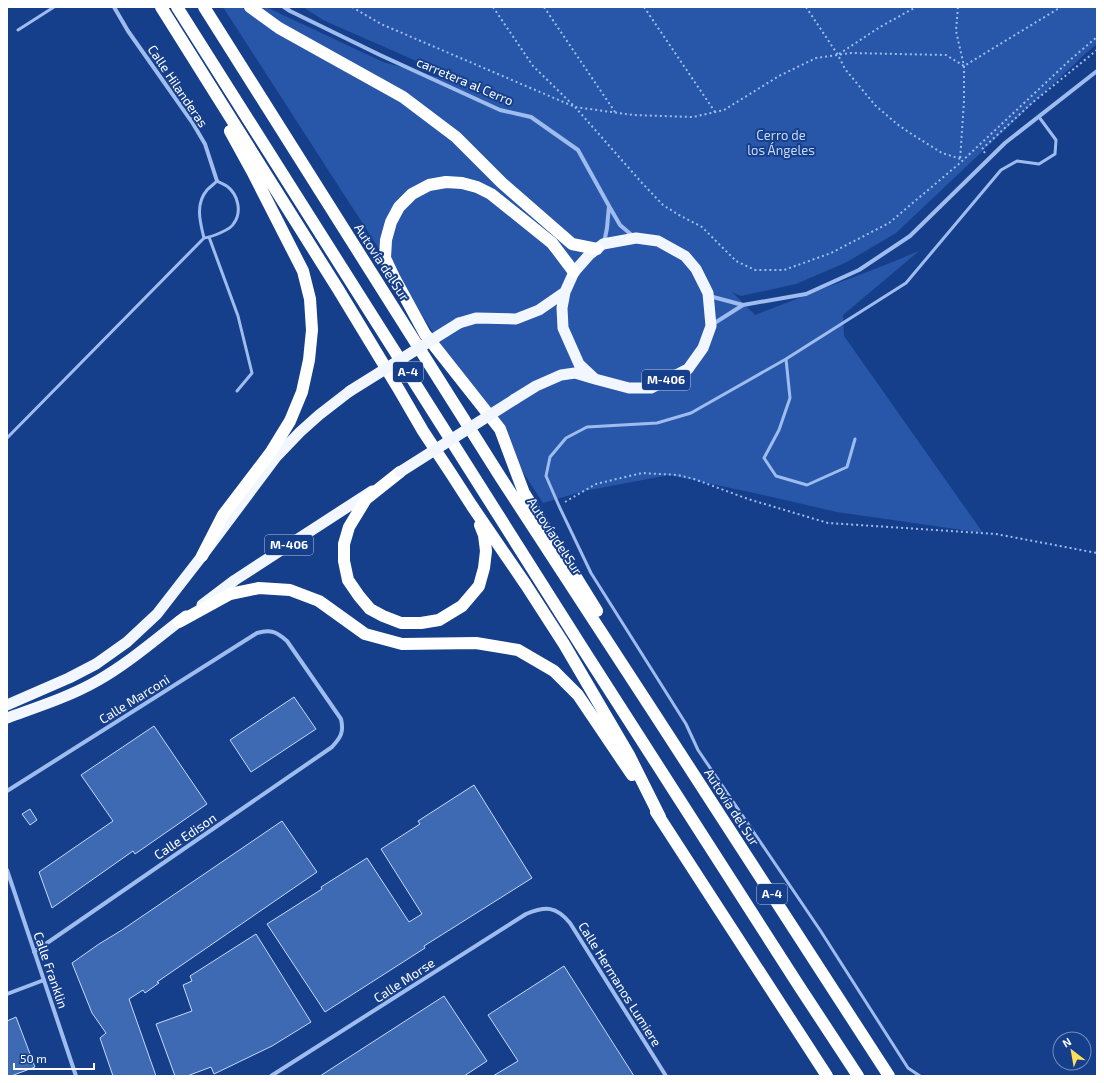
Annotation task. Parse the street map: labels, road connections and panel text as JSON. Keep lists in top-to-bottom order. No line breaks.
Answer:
{"streets":{"highway":["Autovía del Sur","A-4","M-406"],"street":["carretera al Cerro","Calle Hilanderas","Calle Marconi","Calle Edison","Calle Franklin","Calle Morse","Calle Hermanos Lumiere"]},"crossings":[["carretera al Cerro","M-406"],["Calle Marconi","Calle Edison"],["Calle Edison","Calle Franklin"],["Calle Morse","Calle Hermanos Lumiere"]],"parks":["Cerro de los Ángeles"],"scale_bar":"50 m","north":"top left"}
